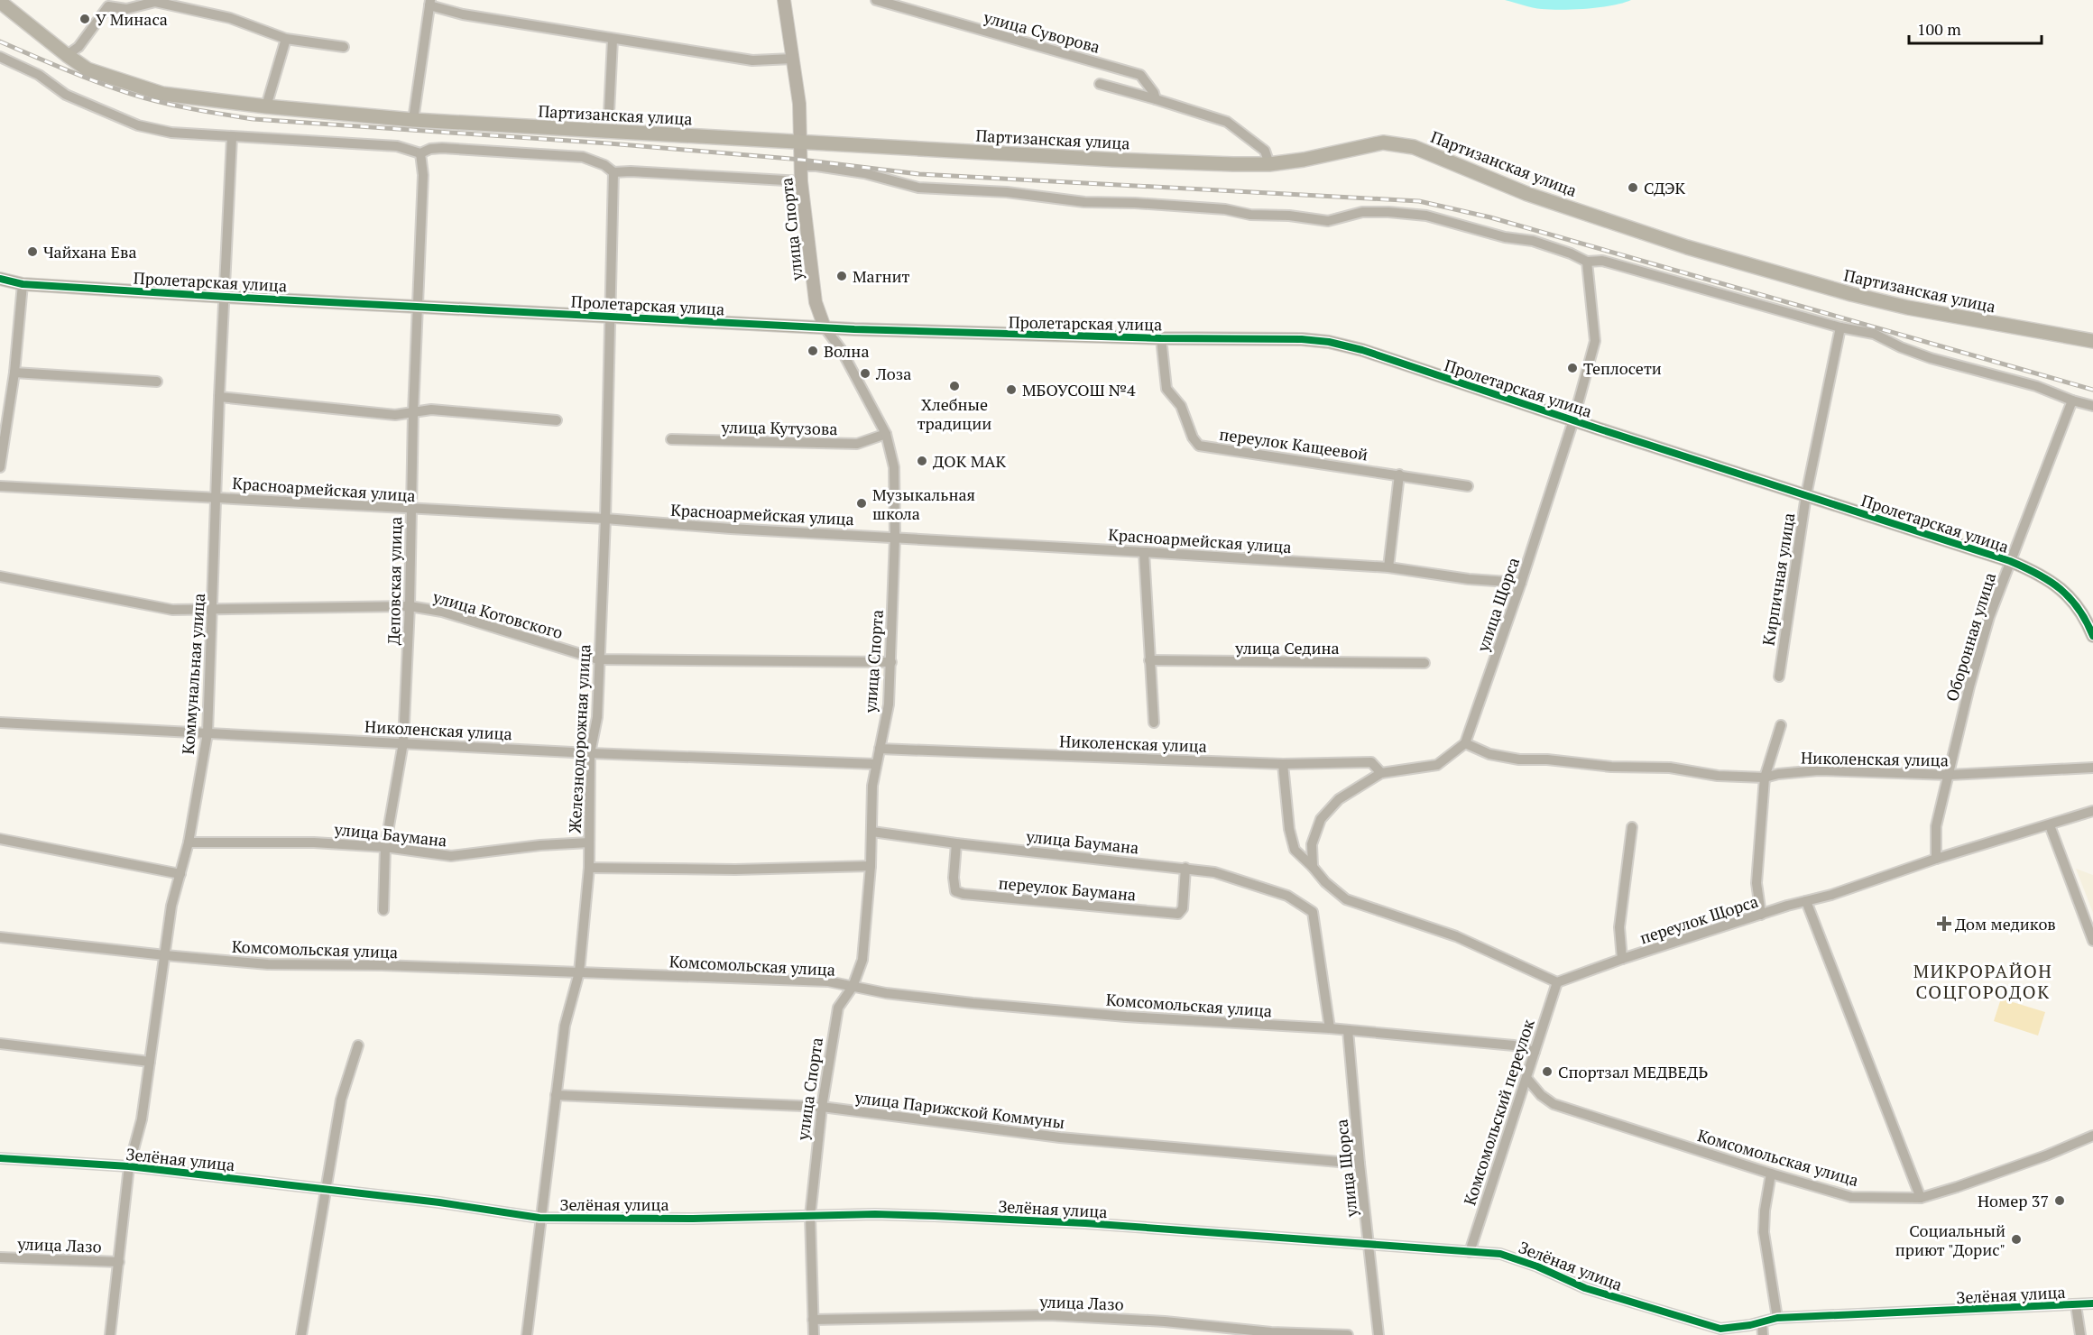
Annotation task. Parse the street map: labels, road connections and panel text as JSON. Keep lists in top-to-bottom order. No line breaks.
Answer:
{"streets":{"main road":["Партизанская улица"],"street":["улица Суворова","улица Спорта","Пролетарская улица","улица Кутузова","переулок Кащеевой","Красноармейская улица","Кирпичная улица","Деповская улица","улица Щорса","улица Котовского","Оборонная улица","улица Седина","Коммунальная улица","Николенская улица","Железнодорожная улица","улица Баумана","переулок Баумана","переулок Щорса","Комсомольская улица","улица Парижской Коммуны","Комсомольский переулок","Зелёная улица","улица Лазо"]},"crossings":[["Партизанская улица","улица Спорта"],["улица Спорта","Пролетарская улица"],["улица Спорта","улица Кутузова"],["улица Спорта","Красноармейская улица"],["улица Спорта","улица Котовского"],["улица Спорта","Николенская улица"],["улица Спорта","улица Баумана"],["улица Спорта","Комсомольская улица"],["улица Спорта","улица Парижской Коммуны"],["улица Спорта","Зелёная улица"],["улица Спорта","улица Лазо"],["Пролетарская улица","переулок Кащеевой"],["Пролетарская улица","Кирпичная улица"],["Пролетарская улица","Деповская улица"],["Пролетарская улица","улица Щорса"],["Пролетарская улица","Оборонная улица"],["Пролетарская улица","Коммунальная улица"],["Пролетарская улица","Железнодорожная улица"],["Красноармейская улица","Деповская улица"],["Красноармейская улица","улица Щорса"],["Красноармейская улица","Коммунальная улица"],["Красноармейская улица","Железнодорожная улица"],["Деповская улица","улица Котовского"],["Деповская улица","Николенская улица"],["Деповская улица","улица Баумана"],["улица Щорса","Николенская улица"],["улица Щорса","Комсомольская улица"],["улица Щорса","улица Парижской Коммуны"],["улица Щорса","Зелёная улица"],["улица Котовского","Коммунальная улица"],["улица Котовского","Железнодорожная улица"],["Оборонная улица","Николенская улица"],["Оборонная улица","переулок Щорса"],["Коммунальная улица","Николенская улица"],["Коммунальная улица","улица Баумана"],["Коммунальная улица","Комсомольская улица"],["Коммунальная улица","Зелёная улица"],["Коммунальная улица","улица Лазо"],["Николенская улица","Железнодорожная улица"],["Железнодорожная улица","улица Баумана"],["Железнодорожная улица","Комсомольская улица"],["Железнодорожная улица","улица Парижской Коммуны"],["Железнодорожная улица","Зелёная улица"],["улица Баумана","переулок Баумана"],["улица Баумана","Комсомольская улица"],["переулок Щорса","Комсомольский переулок"],["Комсомольская улица","Комсомольский переулок"],["Комсомольский переулок","Зелёная улица"]],"districts":["МИКРОРАЙОН СОЦГОРОДОК"],"places":{"other":["У Минаса","СДЭК","Чайхана Ева","Магнит","Волна","Теплосети","Лоза","Хлебные традиции","МБОУСОШ №4","ДОК МАК","Музыкальная школа","Спортзал МЕДВЕДЬ","Номер 37","Социальный приют \"Дорис\""],"health":["Дом медиков"]},"scale_bar":"100 m"}
